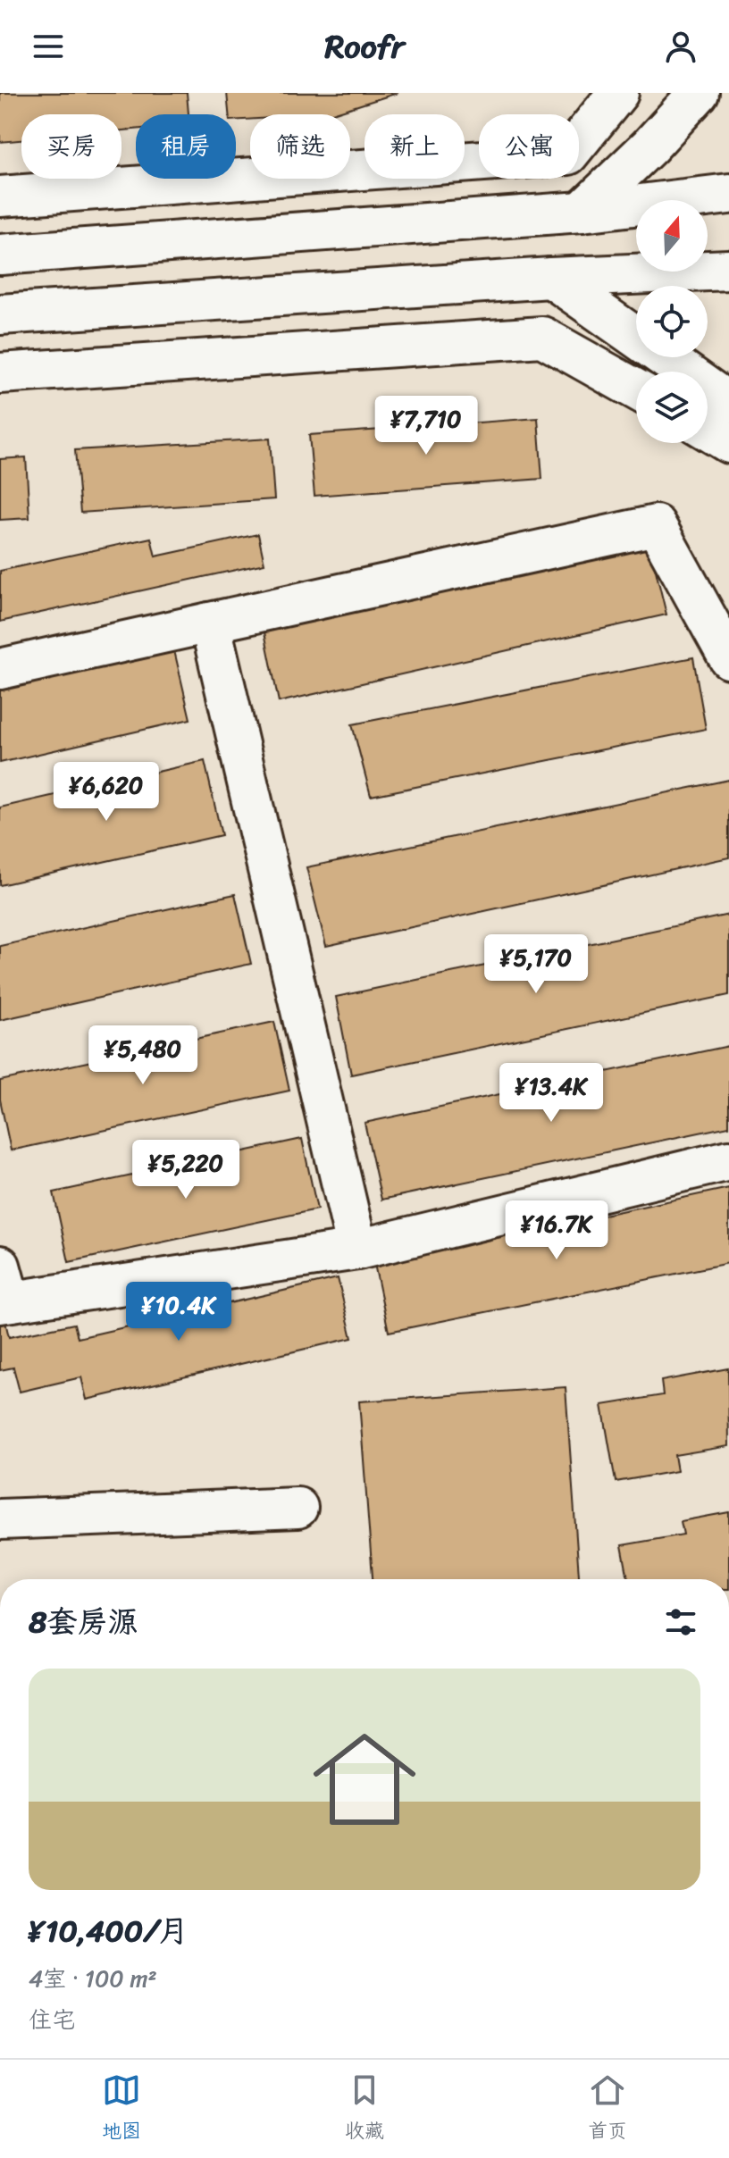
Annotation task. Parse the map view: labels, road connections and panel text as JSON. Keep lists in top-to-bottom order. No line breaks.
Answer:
{"north":"top","page":{"header":"Roofr","chip":["买房","租房","筛选","新上","公寓"],"price":["¥7,710","¥6,620","¥5,170","¥5,480","¥13.4K","¥5,220","¥16.7K","¥10.4K"],"heading":"8套房源","list":[{"name":"¥10,400/月","note":"4室 · 100 m² · 住宅"}],"tabs":["地图","收藏","首页"]}}
